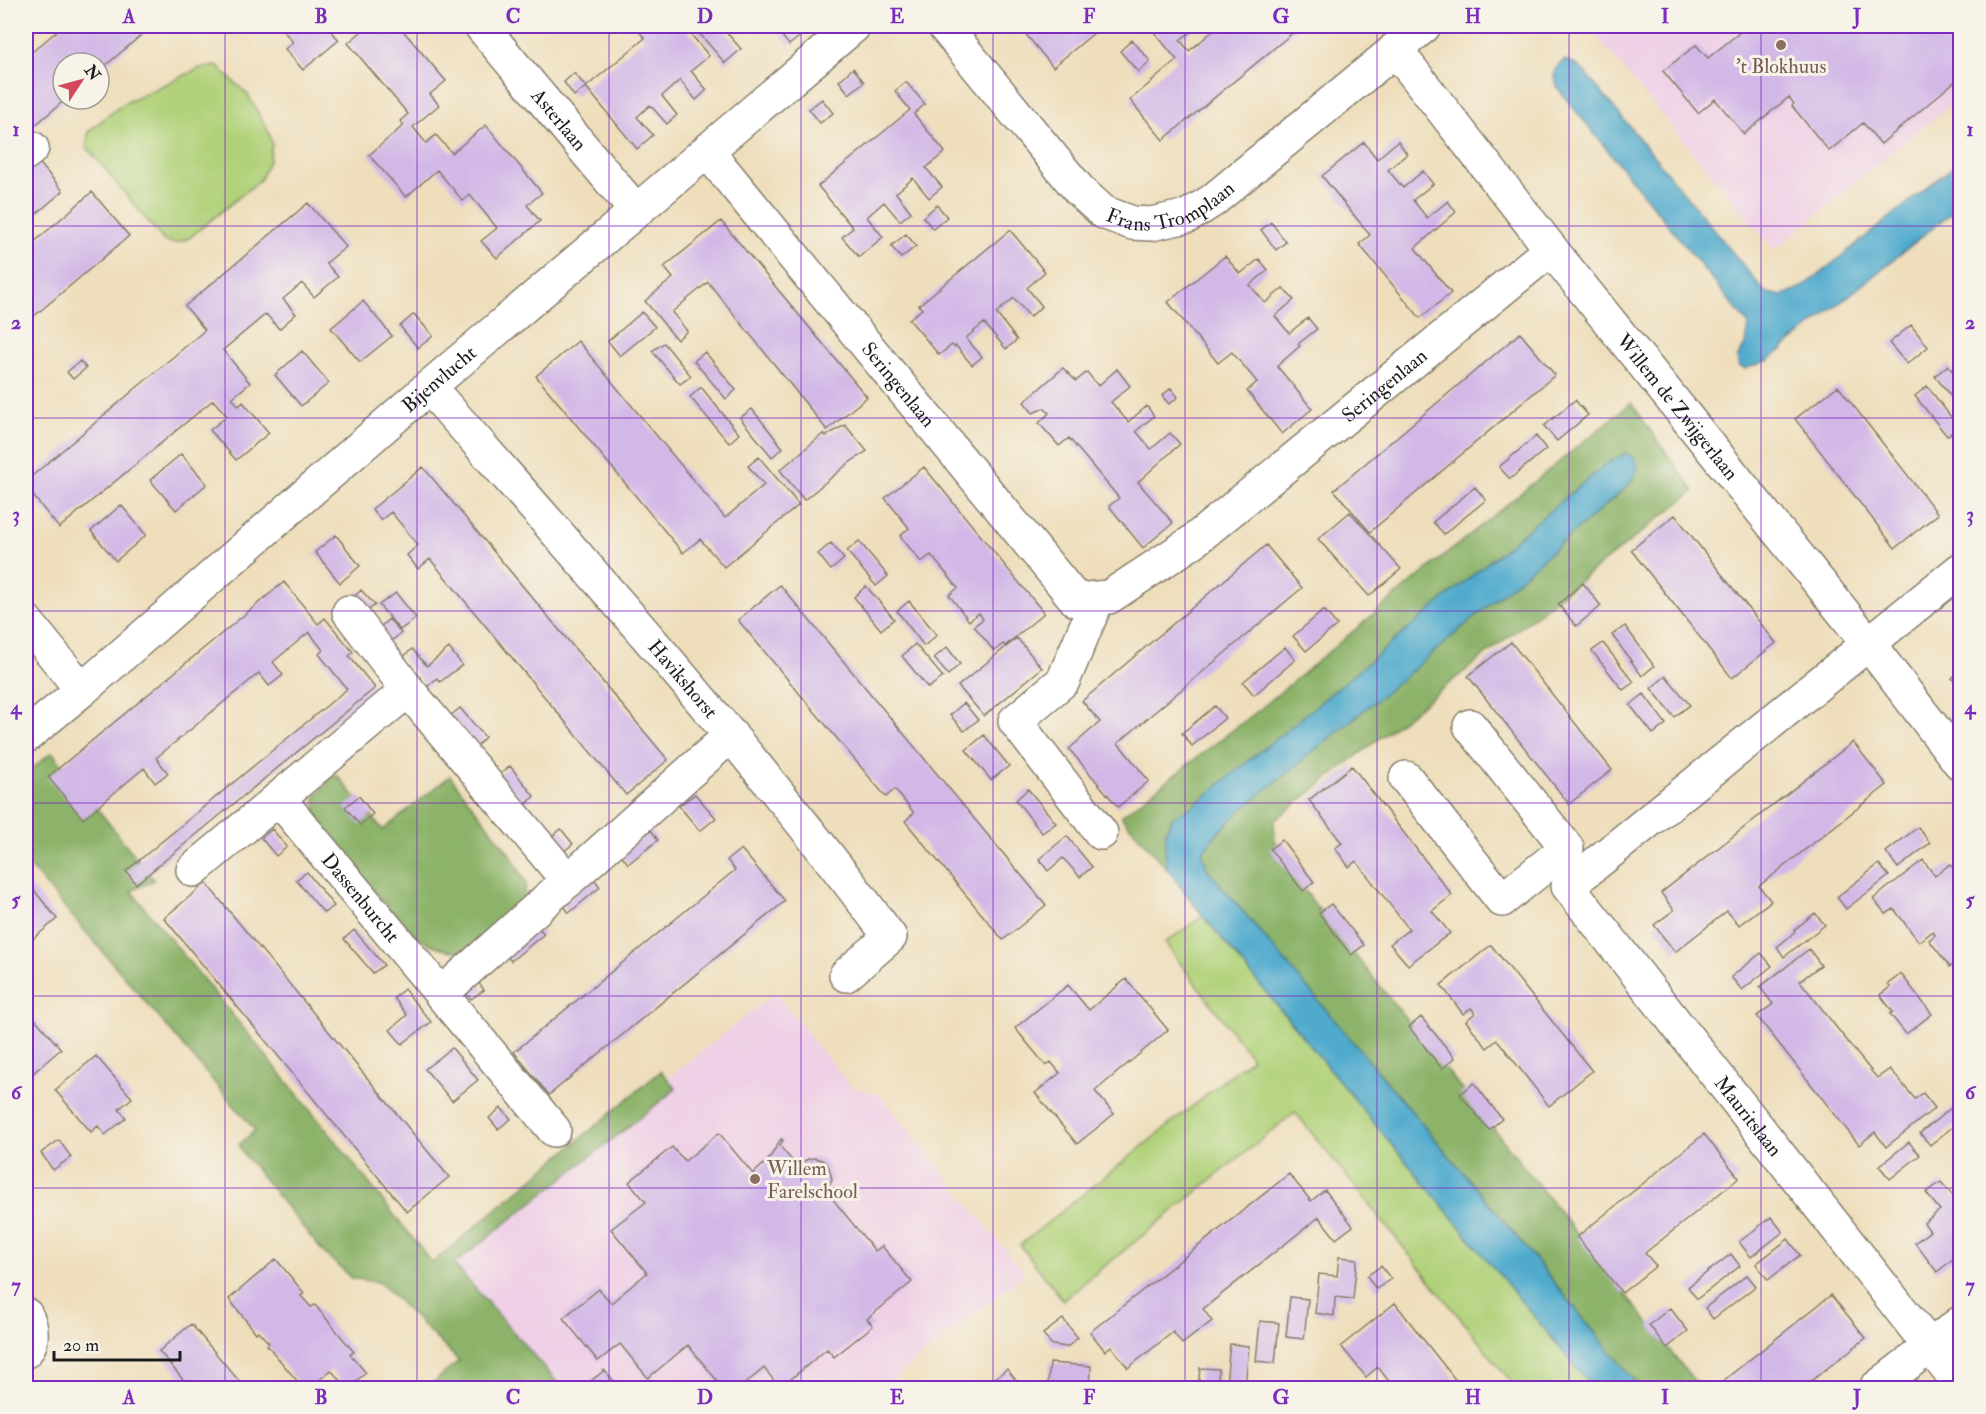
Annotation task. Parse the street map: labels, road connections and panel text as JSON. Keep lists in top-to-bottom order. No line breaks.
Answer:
{"streets":{"street":["Asterlaan","Frans Tromplaan","Bijenvlucht","Seringenlaan","Willem de Zwijgerlaan","Havikshorst","Dassenburcht","Mauritslaan"]},"crossings":[["Asterlaan","Bijenvlucht"],["Frans Tromplaan","Willem de Zwijgerlaan"],["Bijenvlucht","Seringenlaan"],["Bijenvlucht","Havikshorst"],["Seringenlaan","Willem de Zwijgerlaan"]],"places":["'t Blokhuus","Willem Farelschool"],"scale_bar":"20 m","north":"top right","grid":{"columns":["A","B","C","D","E","F","G","H","I","J"],"rows":["1","2","3","4","5","6","7"]}}
